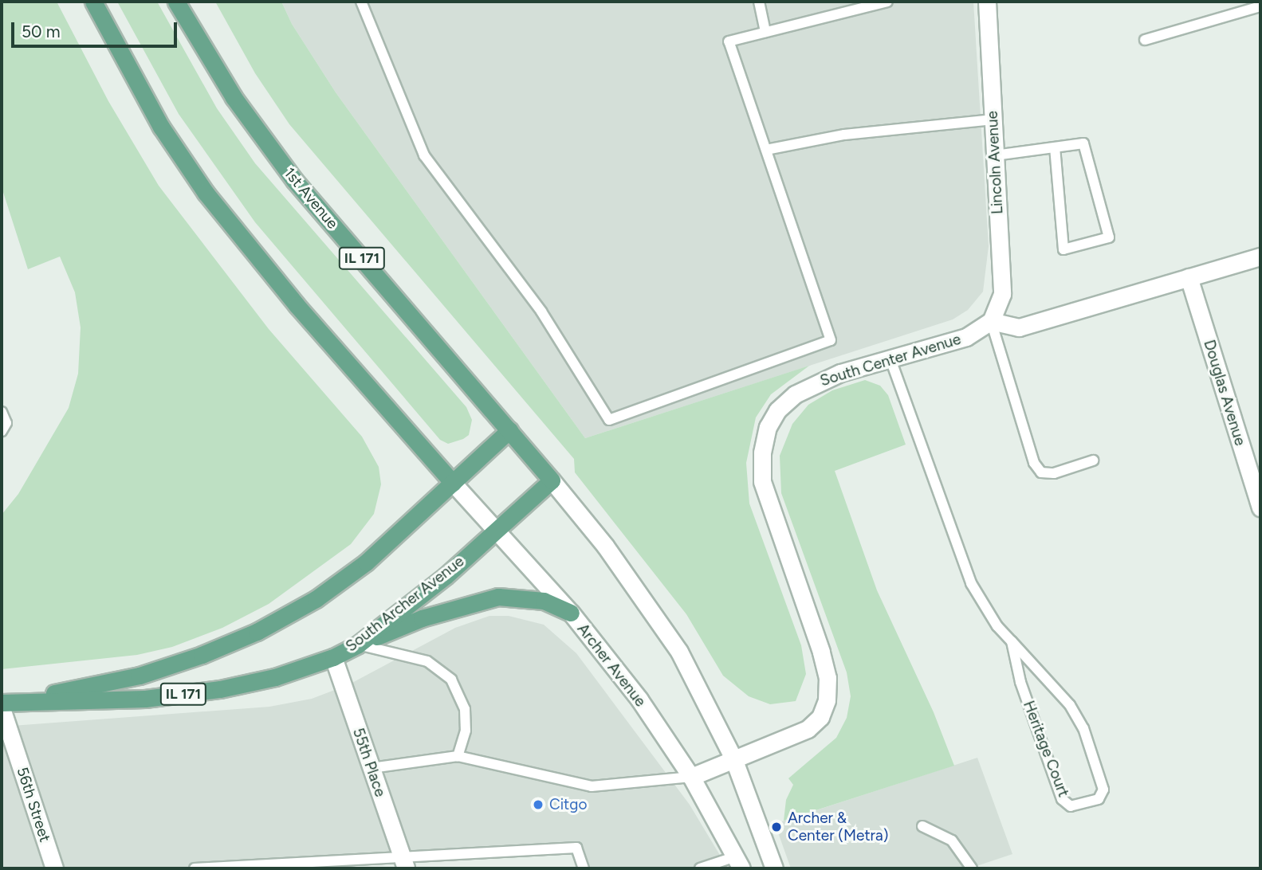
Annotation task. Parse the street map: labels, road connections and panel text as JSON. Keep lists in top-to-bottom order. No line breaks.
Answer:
{"streets":{"main road":["1st Avenue","IL 171","South Archer Avenue"],"street":["Lincoln Avenue","South Center Avenue","Douglas Avenue","Archer Avenue","55th Place","56th Street"],"lane":["Heritage Court"]},"crossings":[["Lincoln Avenue","South Center Avenue"],["1st Avenue","IL 171"],["1st Avenue","South Archer Avenue"],["IL 171","South Archer Avenue"],["South Center Avenue","Archer Avenue"],["South Center Avenue","Heritage Court"],["South Archer Avenue","Archer Avenue"],["South Archer Avenue","55th Place"]],"places":["Citgo","Archer & Center (Metra)"],"scale_bar":"50 m"}
